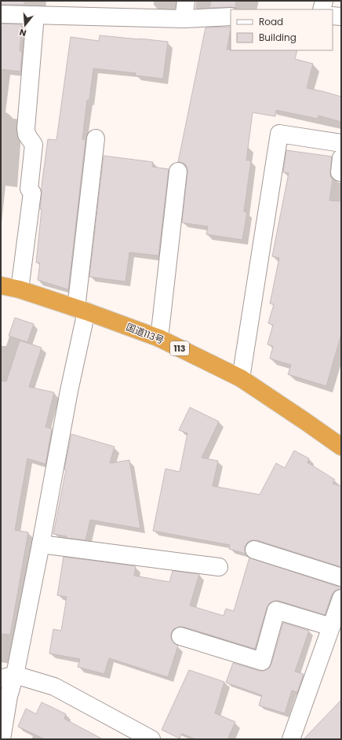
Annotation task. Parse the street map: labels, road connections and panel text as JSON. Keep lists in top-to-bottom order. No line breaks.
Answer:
{"streets":{"highway":["国道113号","113"]},"legend":["Road","Building"],"north":"bottom"}
